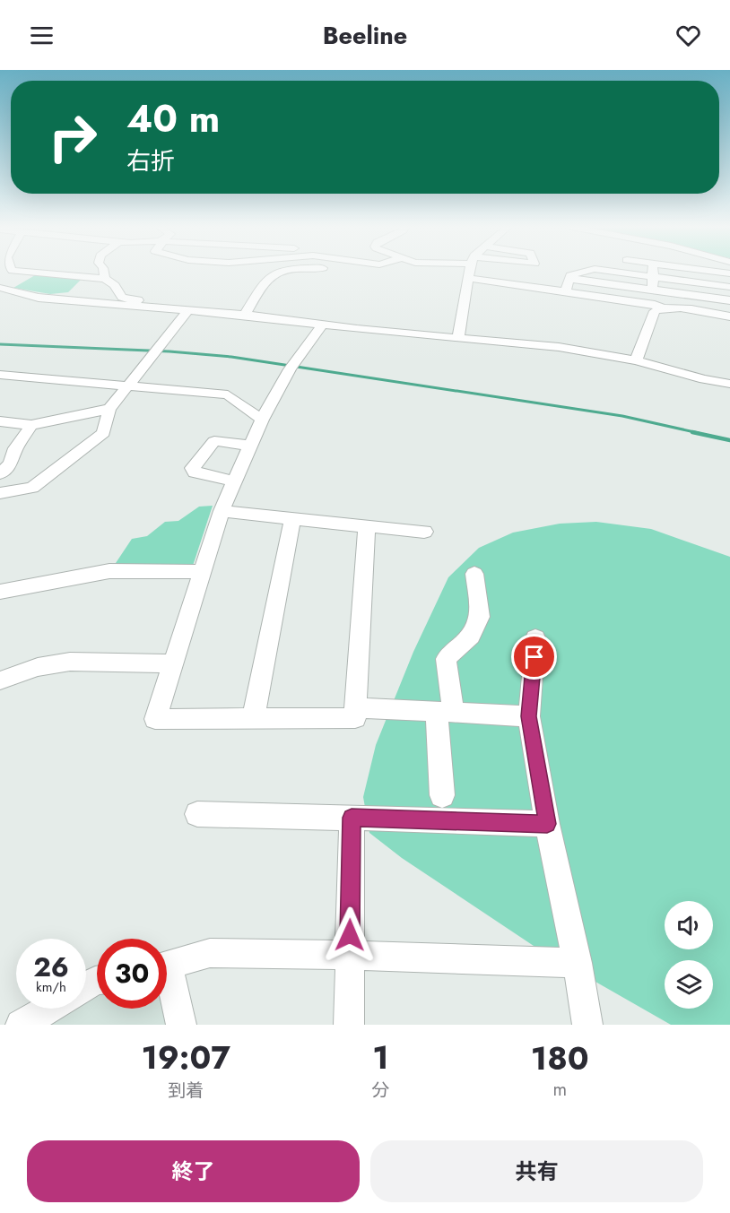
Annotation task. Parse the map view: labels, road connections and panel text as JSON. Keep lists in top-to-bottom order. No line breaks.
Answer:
{"page":{"header":"Beeline","turn":["40 m","右折"],"speed":"26 km/h","limit":"30","eta":["19:07","到着","1","分","180","m"],"buttons":["終了","共有"]}}
